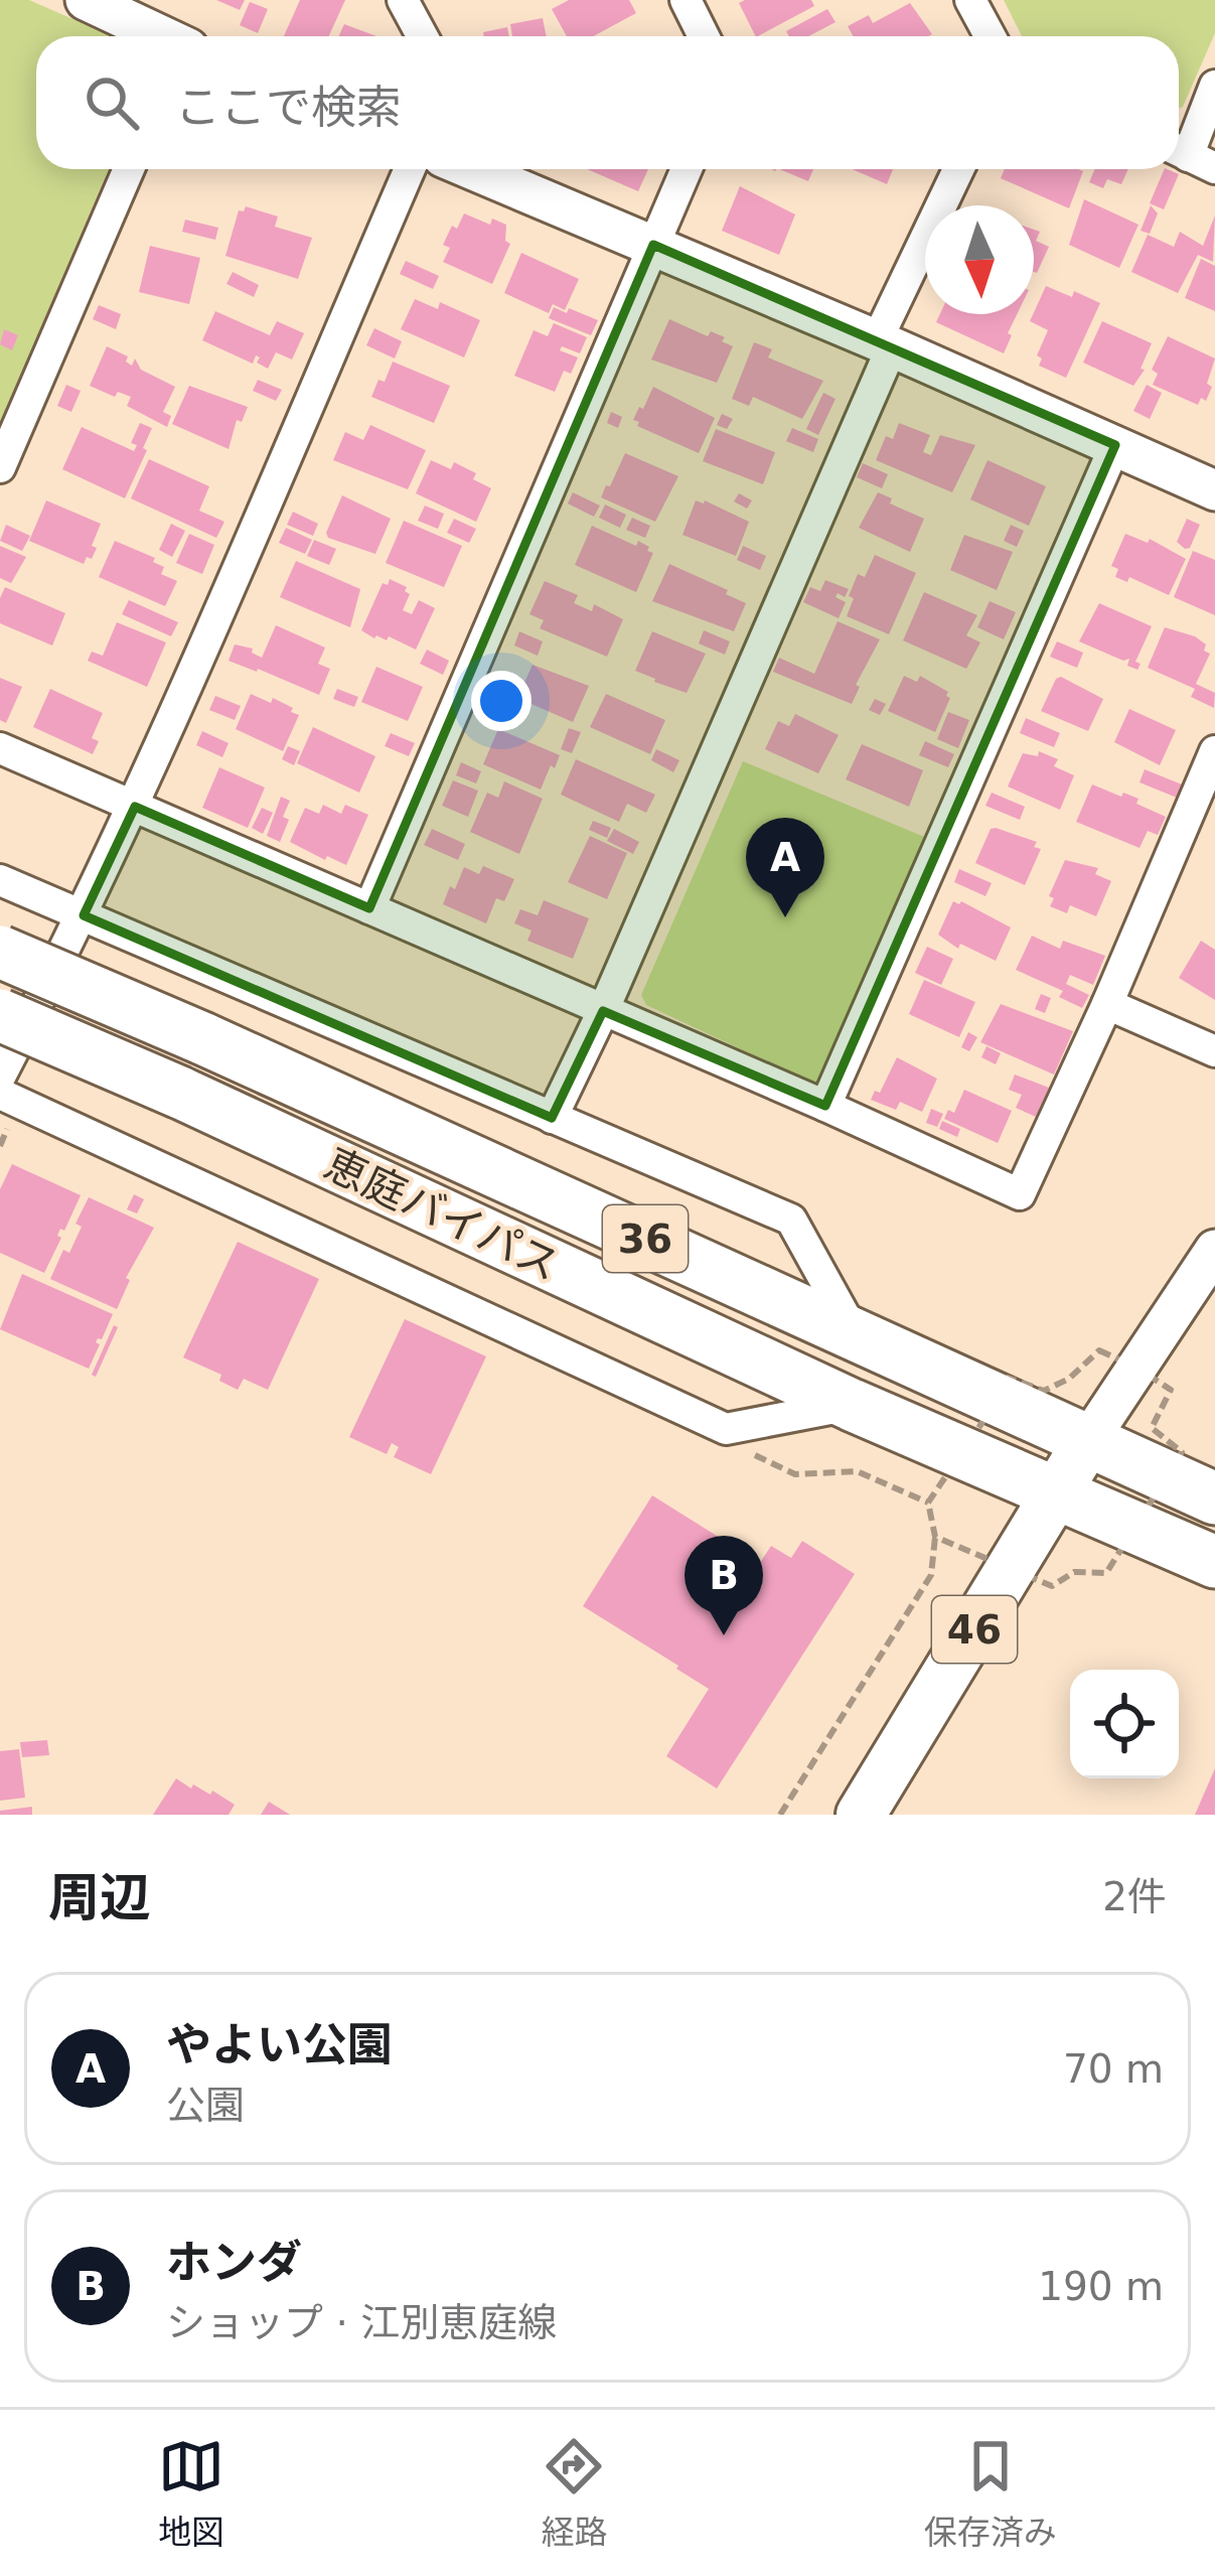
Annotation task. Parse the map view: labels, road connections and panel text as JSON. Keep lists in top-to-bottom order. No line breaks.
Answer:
{"streets":{"highway":["恵庭バイパス","36"],"main road":["46"]},"crossings":[["恵庭バイパス","46"]],"north":"bottom","page":{"search":"ここで検索","pins":["A","B"],"heading":["周辺","2件"],"list":[{"mark":"A","name":"やよい公園","note":"公園","value":"70 m"},{"mark":"B","name":"ホンダ","note":"ショップ · 江別恵庭線","value":"190 m"}],"nav":["地図","経路","保存済み"]}}
